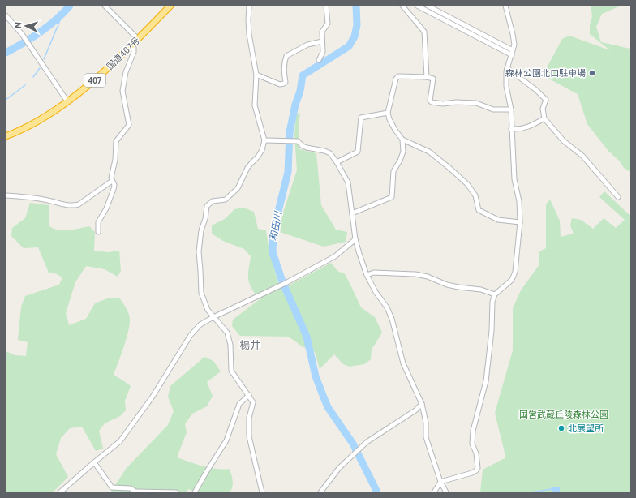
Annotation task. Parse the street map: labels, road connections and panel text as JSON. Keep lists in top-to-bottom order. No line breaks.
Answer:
{"streets":{"highway":["国道407号","407"]},"districts":["楊井"],"water":["和田川"],"parks":["国営武蔵丘陵森林公園"],"places":["森林公園北口駐車場","北展望所"],"north":"left"}
